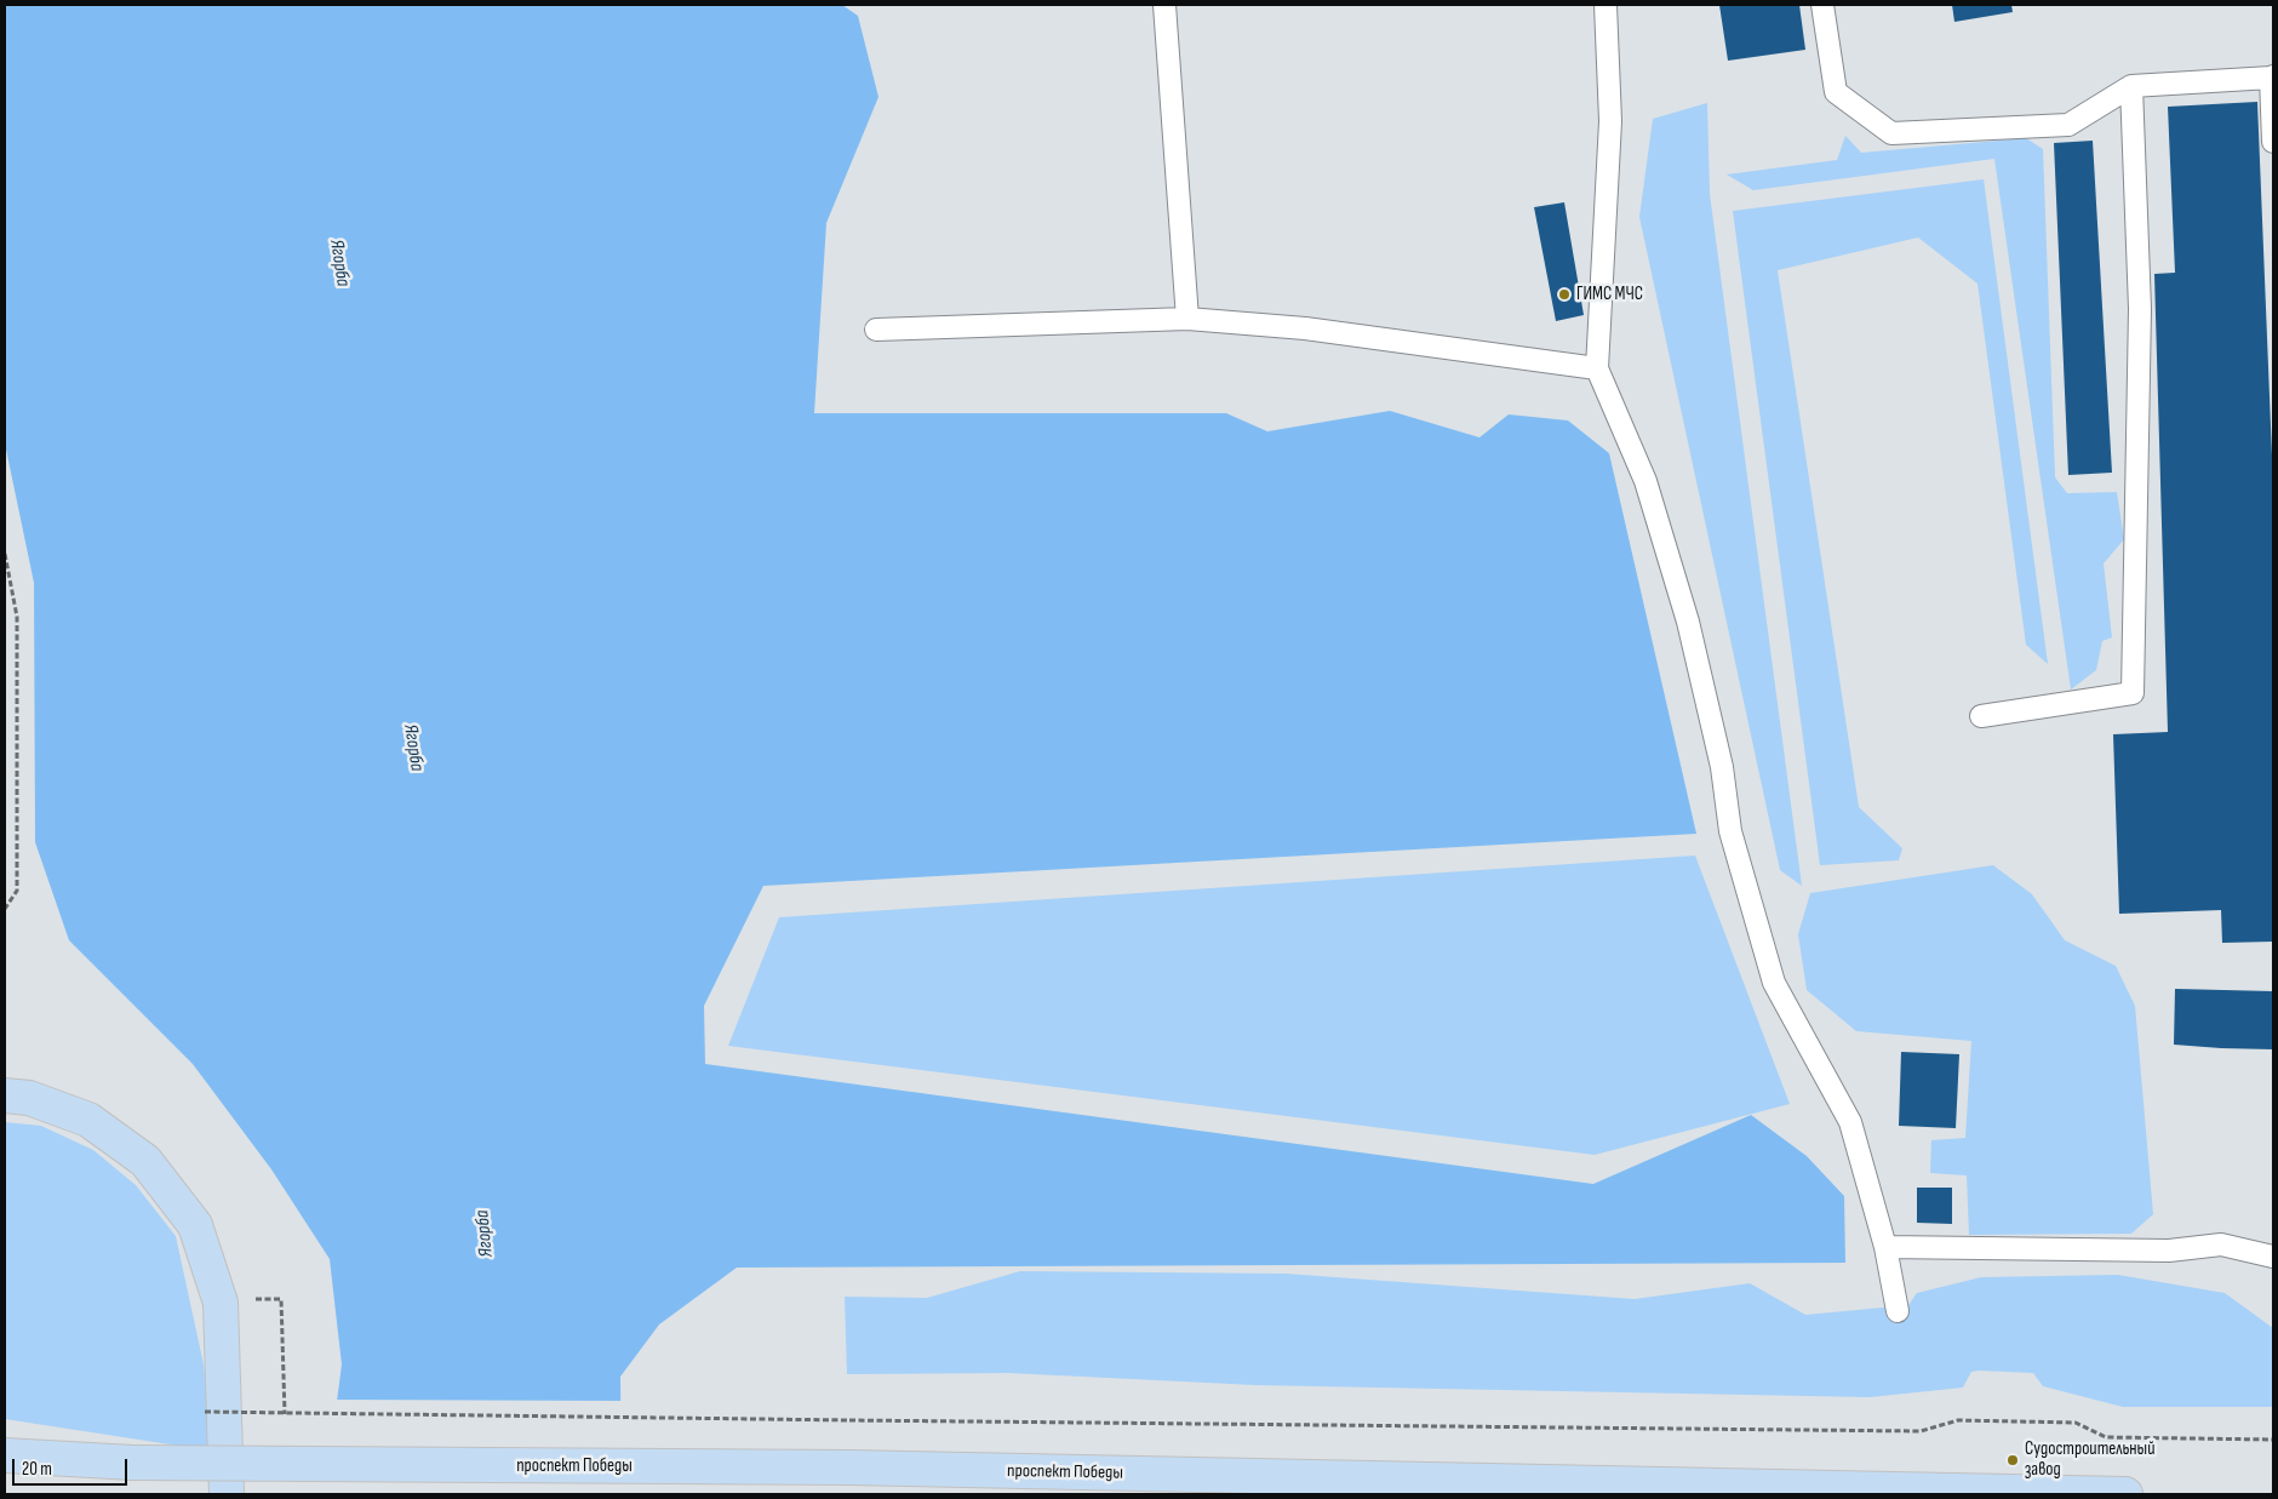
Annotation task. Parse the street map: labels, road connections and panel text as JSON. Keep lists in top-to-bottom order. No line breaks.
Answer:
{"streets":{"main road":["проспект Победы"]},"water":["Ягорба"],"places":["ГИМС МЧС","Судостроительный завод"],"scale_bar":"20 m"}
